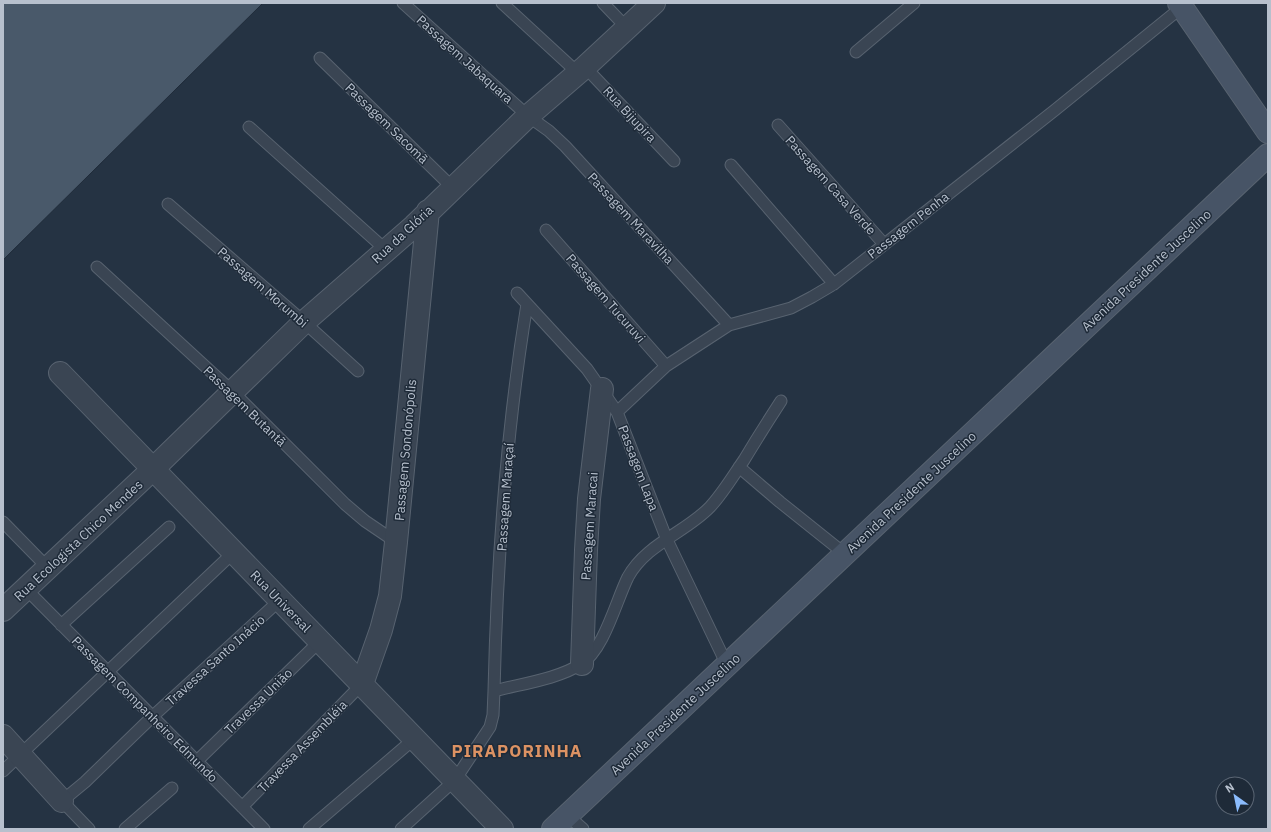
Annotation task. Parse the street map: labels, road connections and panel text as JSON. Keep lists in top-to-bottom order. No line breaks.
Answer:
{"streets":{"street":["Rua da Glória","Avenida Presidente Juscelino","Passagem Sondonópolis","Passagem Maracai","Rua Ecologista Chico Mendes","Rua Universal"],"lane":["Passagem Jabaquara","Rua Bijupira","Passagem Sacomã","Passagem Casa Verde","Passagem Maravilha","Passagem Penha","Passagem Morumbi","Passagem Tucuruvi","Passagem Butantã","Passagem Lapa","Passagem Maraçaí","Travessa Santo Inácio","Travessa União","Passagem Companheiro Edmundo","Travessa Assembléia"]},"crossings":[["Passagem Jabaquara","Passagem Maravilha"],["Passagem Jabaquara","Rua da Glória"],["Rua Bijupira","Rua da Glória"],["Passagem Sacomã","Rua da Glória"],["Passagem Casa Verde","Passagem Penha"],["Passagem Maravilha","Passagem Penha"],["Passagem Maravilha","Rua da Glória"],["Passagem Penha","Passagem Tucuruvi"],["Passagem Penha","Passagem Lapa"],["Rua da Glória","Passagem Morumbi"],["Rua da Glória","Passagem Butantã"],["Rua da Glória","Passagem Sondonópolis"],["Rua da Glória","Rua Ecologista Chico Mendes"],["Rua da Glória","Rua Universal"],["Avenida Presidente Juscelino","Passagem Lapa"],["Passagem Butantã","Passagem Sondonópolis"],["Passagem Sondonópolis","Rua Universal"],["Passagem Sondonópolis","Travessa Assembléia"],["Passagem Lapa","Passagem Maraçaí"],["Passagem Lapa","Passagem Maracai"],["Passagem Maraçaí","Rua Universal"],["Rua Ecologista Chico Mendes","Rua Universal"],["Rua Ecologista Chico Mendes","Passagem Companheiro Edmundo"],["Rua Universal","Travessa Santo Inácio"],["Rua Universal","Travessa União"],["Rua Universal","Travessa Assembléia"],["Travessa Santo Inácio","Passagem Companheiro Edmundo"],["Travessa União","Passagem Companheiro Edmundo"],["Passagem Companheiro Edmundo","Travessa Assembléia"]],"districts":["PIRAPORINHA"],"north":"top left"}
